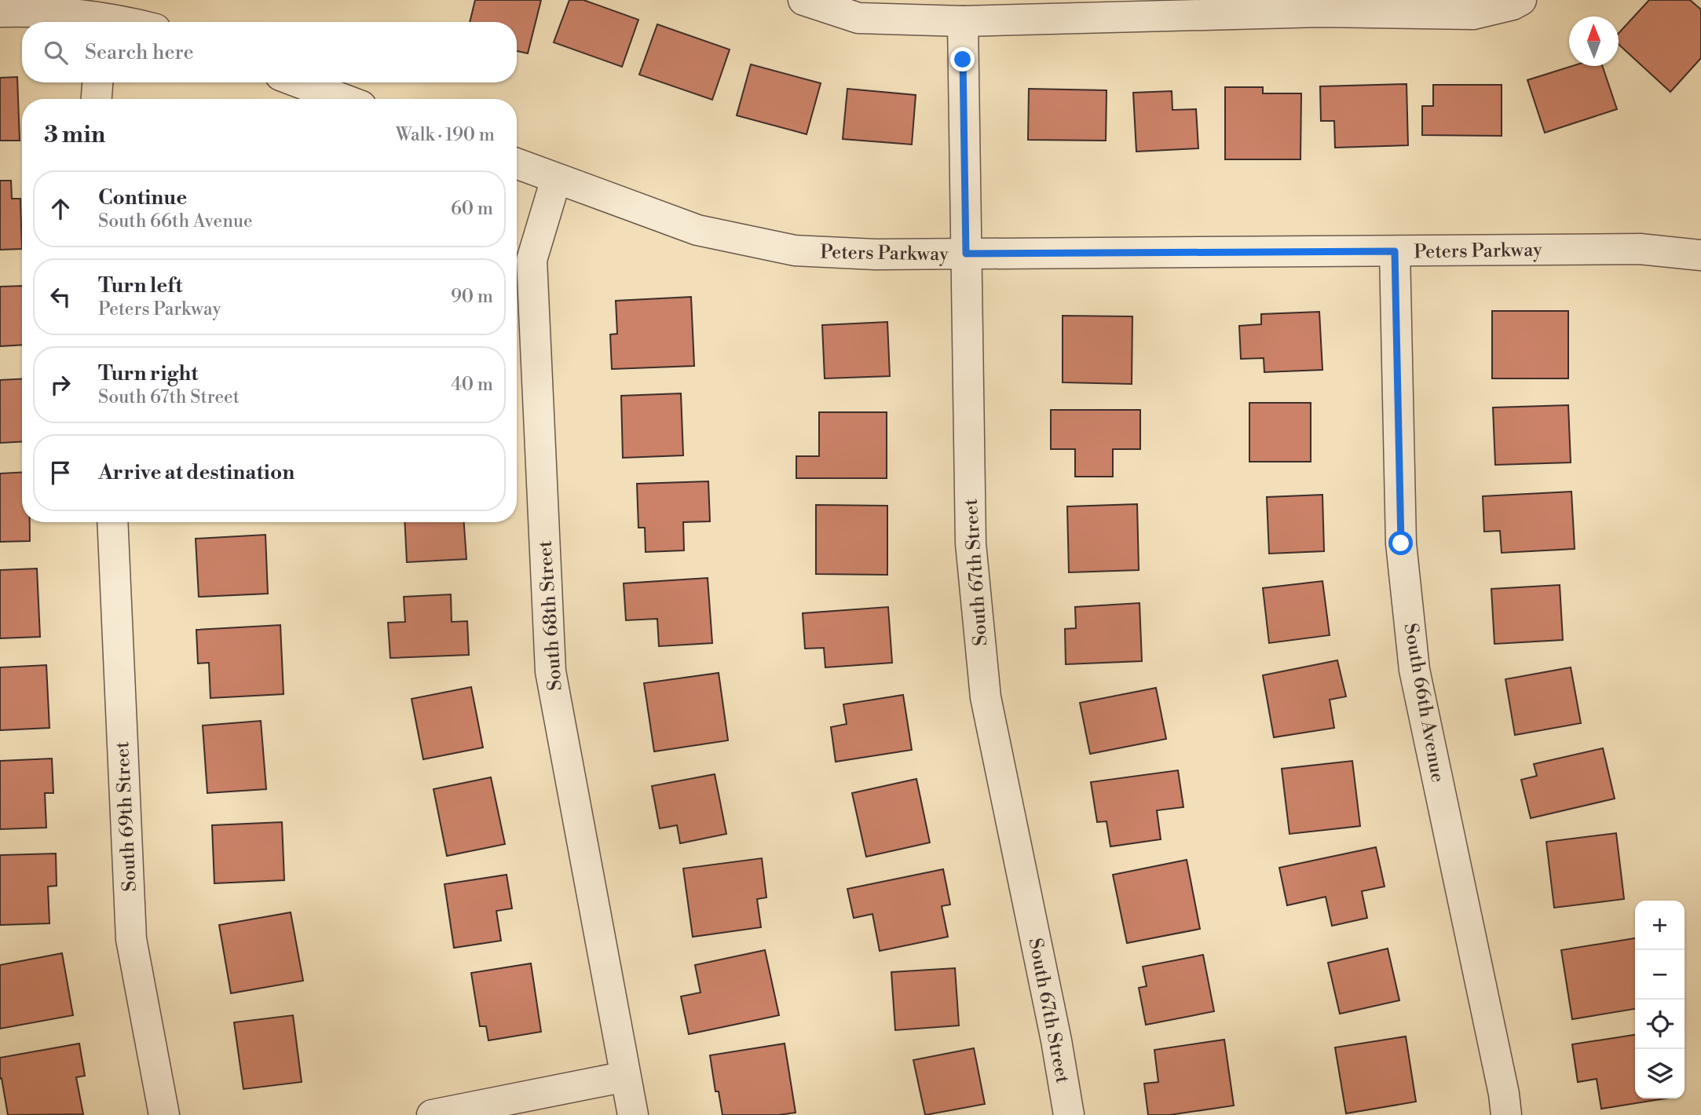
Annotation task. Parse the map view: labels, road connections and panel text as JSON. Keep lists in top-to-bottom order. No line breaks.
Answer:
{"streets":{"street":["Peters Parkway","South 67th Street","South 68th Street","South 66th Avenue","South 69th Street"]},"crossings":[["Peters Parkway","South 67th Street"],["Peters Parkway","South 68th Street"],["Peters Parkway","South 66th Avenue"]],"north":"top","page":{"search":"Search here","heading":["3 min","Walk · 190 m"],"list":[["Continue","South 66th Avenue","60 m"],["Turn left","Peters Parkway","90 m"],["Turn right","South 67th Street","40 m"],"Arrive at destination"],"map_buttons":["+","−"]}}
